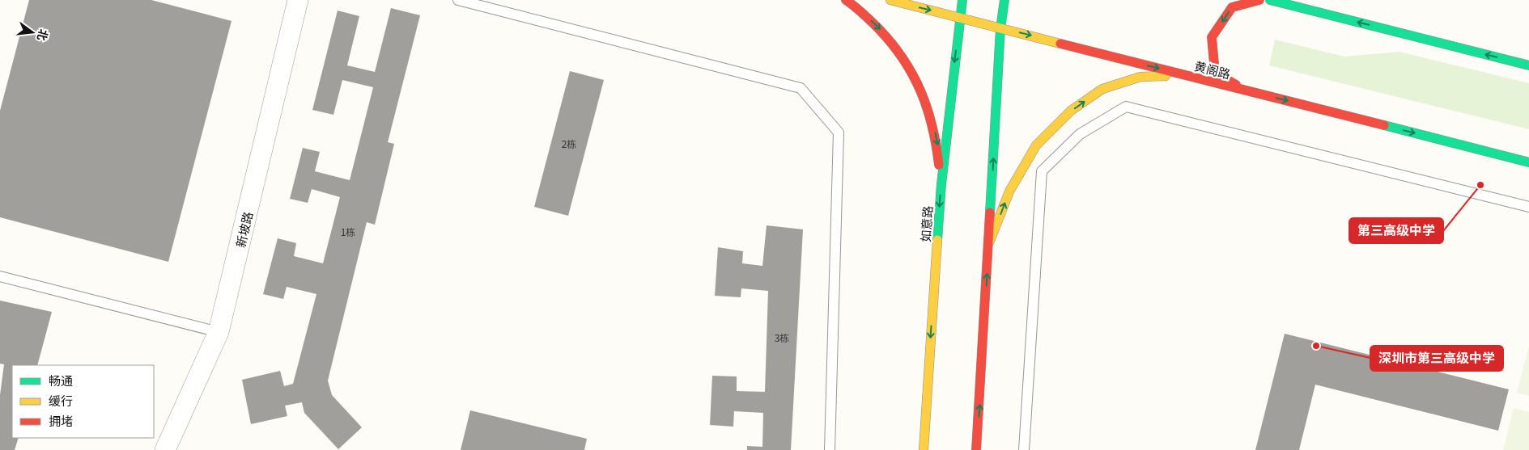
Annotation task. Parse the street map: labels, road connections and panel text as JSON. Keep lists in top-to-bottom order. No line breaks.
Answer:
{"streets":{"main road":["黄阁路","如意路"],"street":["新坡路"]},"crossings":[["黄阁路","如意路"]],"one_way":["黄阁路"],"places":["第三高级中学","深圳市第三高级中学"],"house_numbers":["2栋","1栋","3栋"],"legend":["畅通","缓行","拥堵"],"north":"right"}
